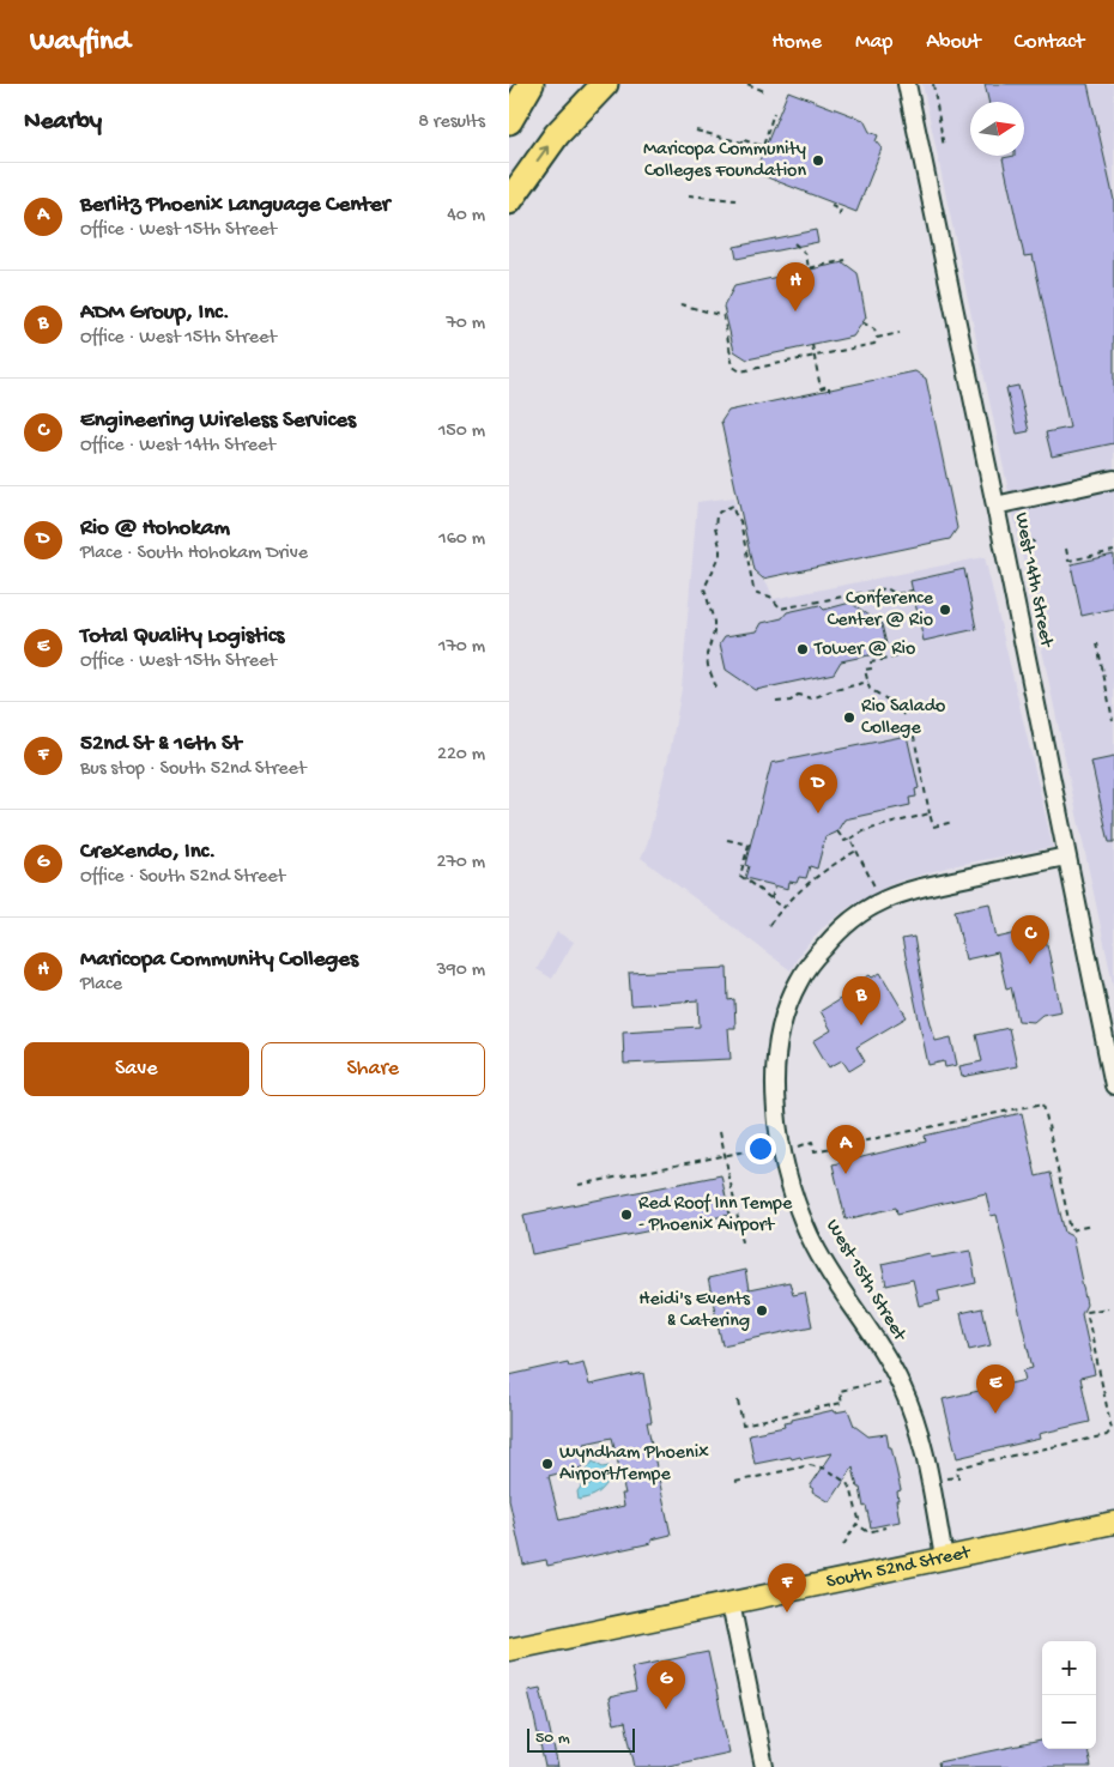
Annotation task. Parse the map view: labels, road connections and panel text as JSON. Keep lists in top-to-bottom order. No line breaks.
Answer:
{"streets":{"main road":["South 52nd Street"],"street":["West 14th Street","West 15th Street"]},"crossings":[["West 14th Street","West 15th Street"],["West 15th Street","South 52nd Street"]],"places":["Maricopa Community Colleges Foundation","Conference Center @ Rio","Tower @ Rio","Rio Salado College","Red Roof Inn Tempe - Phoenix Airport","Heidi's Events & Catering","Wyndham Phoenix Airport/Tempe"],"scale_bar":"50 m","north":"right","page":{"header":"Wayfind","nav":["Home","Map","About","Contact"],"heading":["Nearby","8 results"],"list":[{"mark":"A","name":"Berlitz Phoenix Language Center","note":"Office · West 15th Street","value":"40 m"},{"mark":"B","name":"ADM Group, Inc.","note":"Office · West 15th Street","value":"70 m"},{"mark":"C","name":"Engineering Wireless Services","note":"Office · West 14th Street","value":"150 m"},{"mark":"D","name":"Rio @ Hohokam","note":"Place · South Hohokam Drive","value":"160 m"},{"mark":"E","name":"Total Quality Logistics","note":"Office · West 15th Street","value":"170 m"},{"mark":"F","name":"52nd St & 16th St","note":"Bus stop · South 52nd Street","value":"220 m"},{"mark":"G","name":"Crexendo, Inc.","note":"Office · South 52nd Street","value":"270 m"},{"mark":"H","name":"Maricopa Community Colleges","note":"Place","value":"390 m"}],"pins":["H","D","C","B","A","E","F","G"],"buttons":["Save","Share"],"map_buttons":["+","−"],"scale":"50 m"}}
